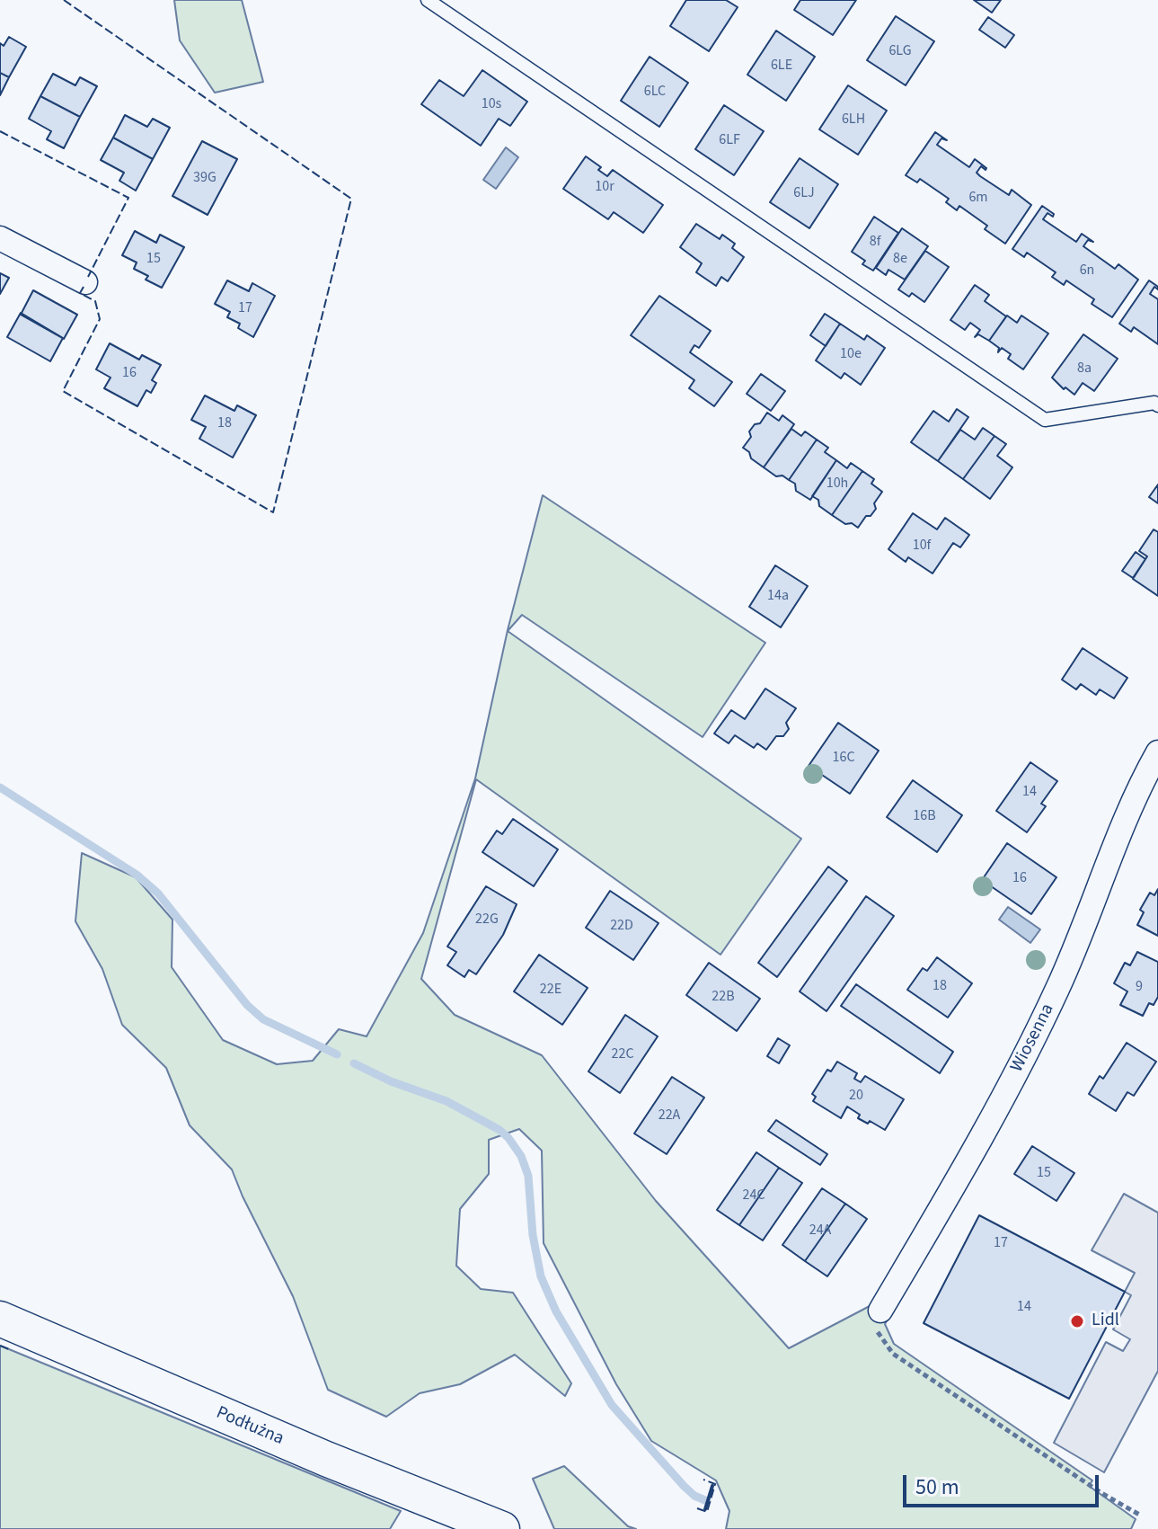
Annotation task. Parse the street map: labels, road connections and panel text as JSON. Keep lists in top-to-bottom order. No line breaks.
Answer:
{"streets":{"street":["Wiosenna","Podłużna"]},"places":["Lidl"],"house_numbers":["6LG","6LE","6LC","10s","6LH","6LF","39G","10r","6LJ","6m","8f","15","8e","6n","17","10e","8a","16","18","10h","10f","14a","16C","14","16B","16","22G","22D","18","9","22E","22B","22C","20","22A","15","24C","24A","17","14"],"scale_bar":"50 m"}
